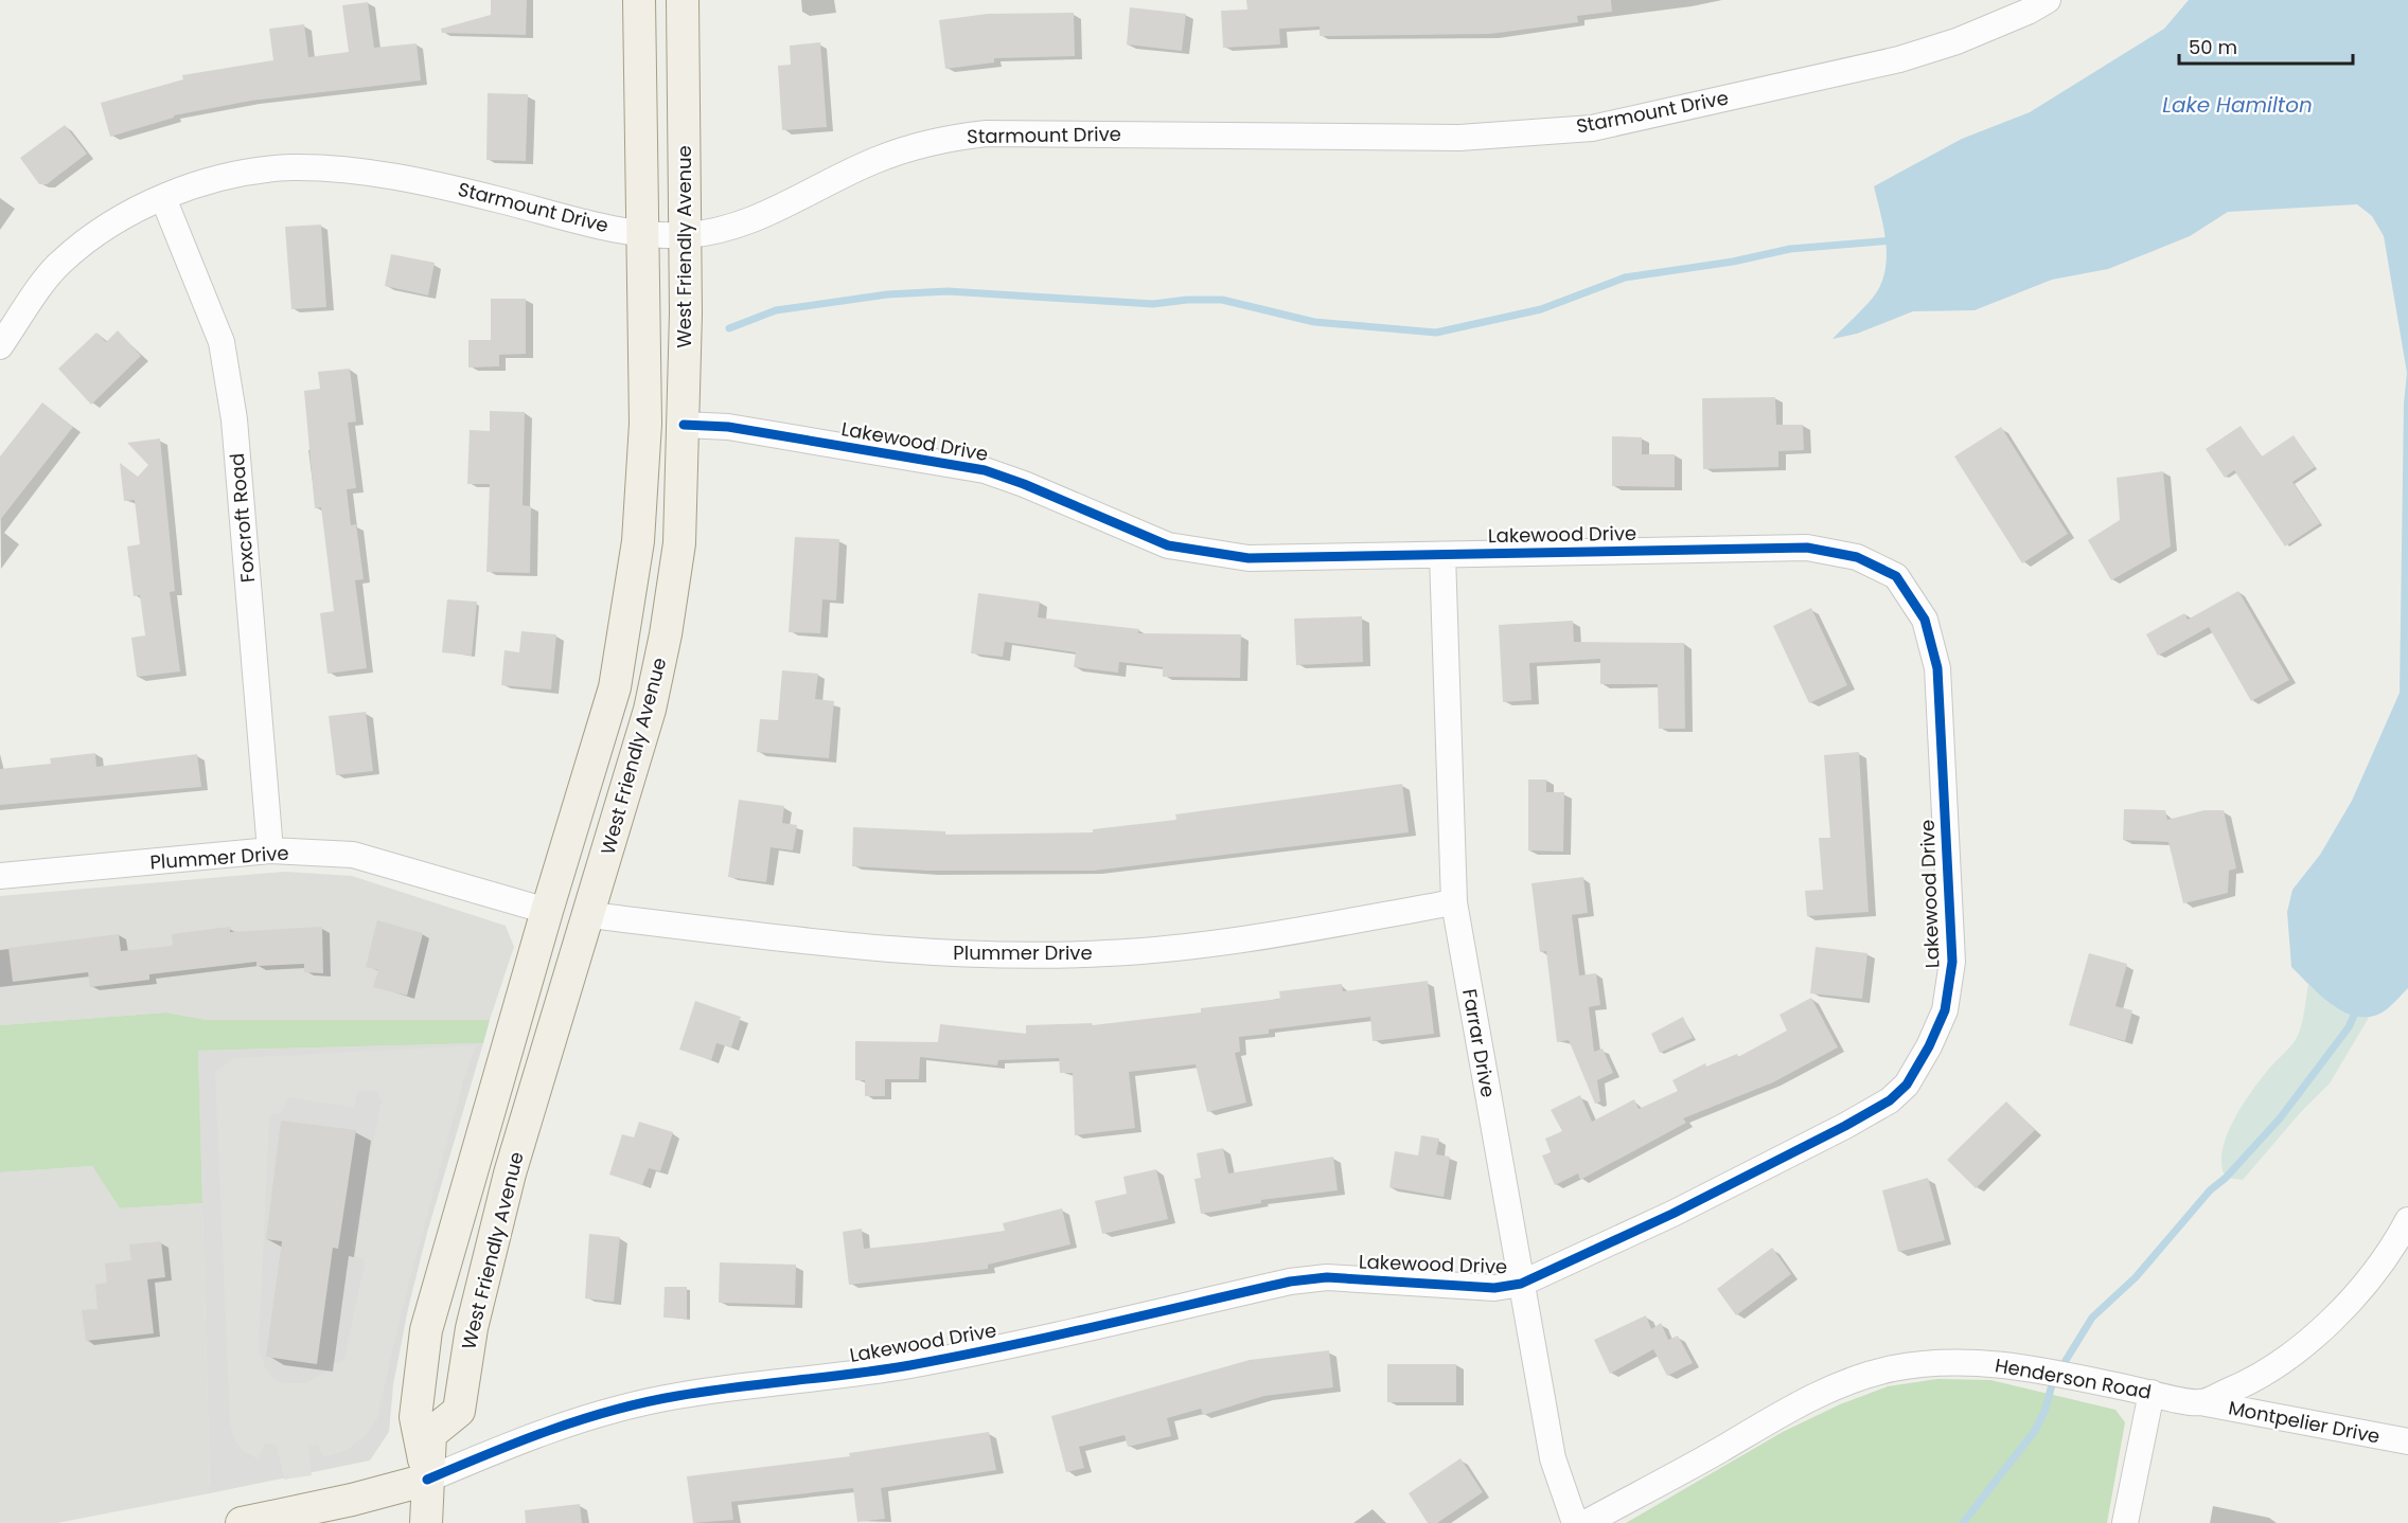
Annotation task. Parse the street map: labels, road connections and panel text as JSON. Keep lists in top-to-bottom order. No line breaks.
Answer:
{"streets":{"main road":["West Friendly Avenue"],"street":["Starmount Drive","Lakewood Drive","Foxcroft Road","Plummer Drive","Farrar Drive","Henderson Road","Montpelier Drive"]},"crossings":[["Starmount Drive","West Friendly Avenue"],["Starmount Drive","Foxcroft Road"],["West Friendly Avenue","Lakewood Drive"],["West Friendly Avenue","Plummer Drive"],["Lakewood Drive","Farrar Drive"],["Foxcroft Road","Plummer Drive"],["Plummer Drive","Farrar Drive"],["Henderson Road","Montpelier Drive"]],"water":["Lake Hamilton"],"scale_bar":"50 m"}
